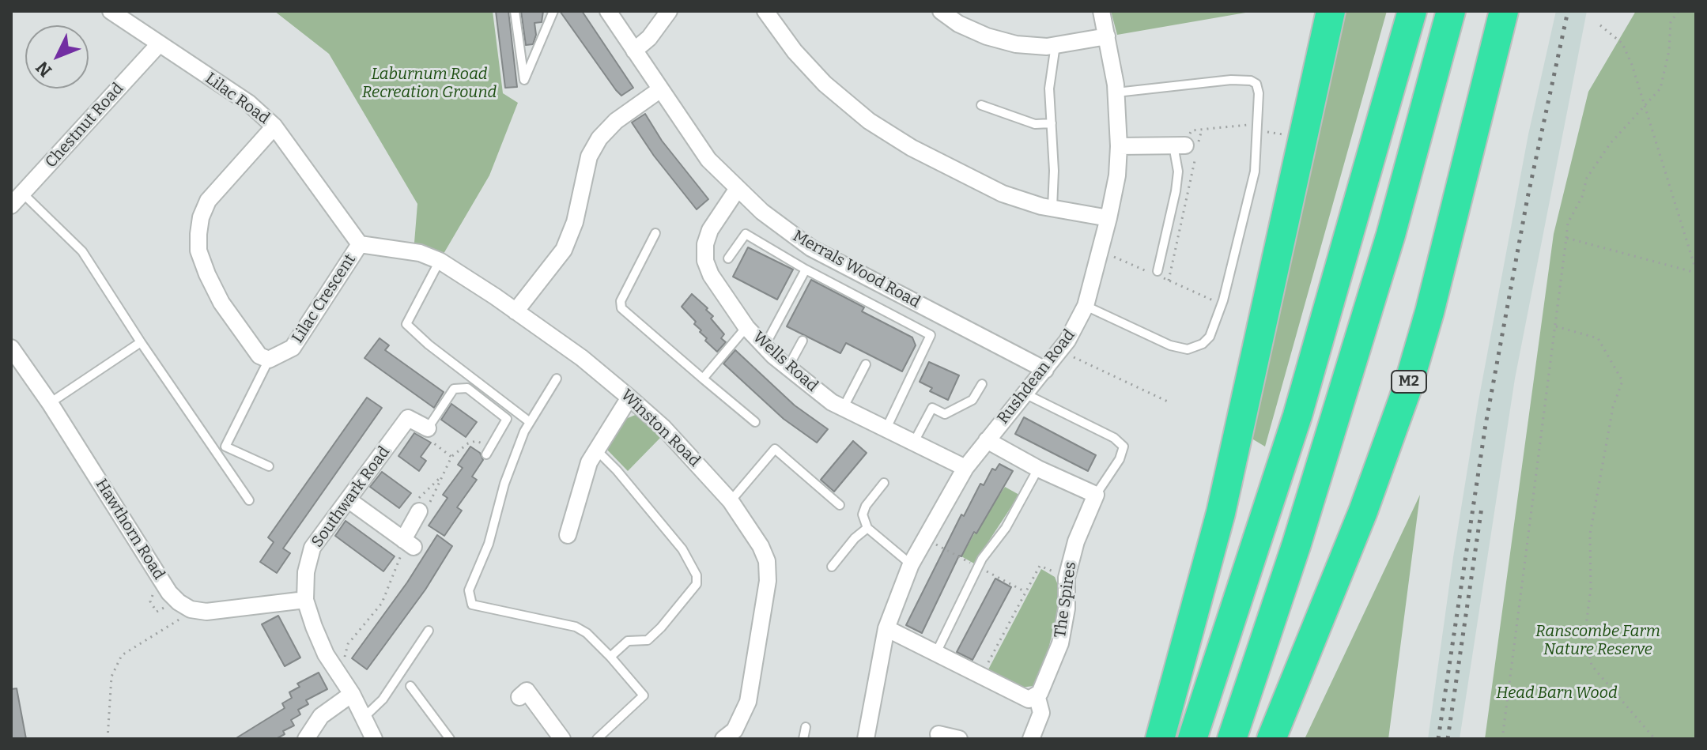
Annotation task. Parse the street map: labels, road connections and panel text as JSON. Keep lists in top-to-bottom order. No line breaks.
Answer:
{"streets":{"highway":["M2"],"street":["Lilac Road","Chestnut Road","Merrals Wood Road","Lilac Crescent","Wells Road","Rushdean Road","Winston Road","Southwark Road","Hawthorn Road","The Spires"]},"crossings":[["Lilac Road","Chestnut Road"],["Lilac Road","Lilac Crescent"],["Lilac Road","Winston Road"],["Merrals Wood Road","Wells Road"],["Merrals Wood Road","Rushdean Road"],["Lilac Crescent","Winston Road"],["Wells Road","Rushdean Road"],["Southwark Road","Hawthorn Road"]],"parks":["Laburnum Road Recreation Ground","Ranscombe Farm Nature Reserve","Head Barn Wood"],"north":"bottom left"}
